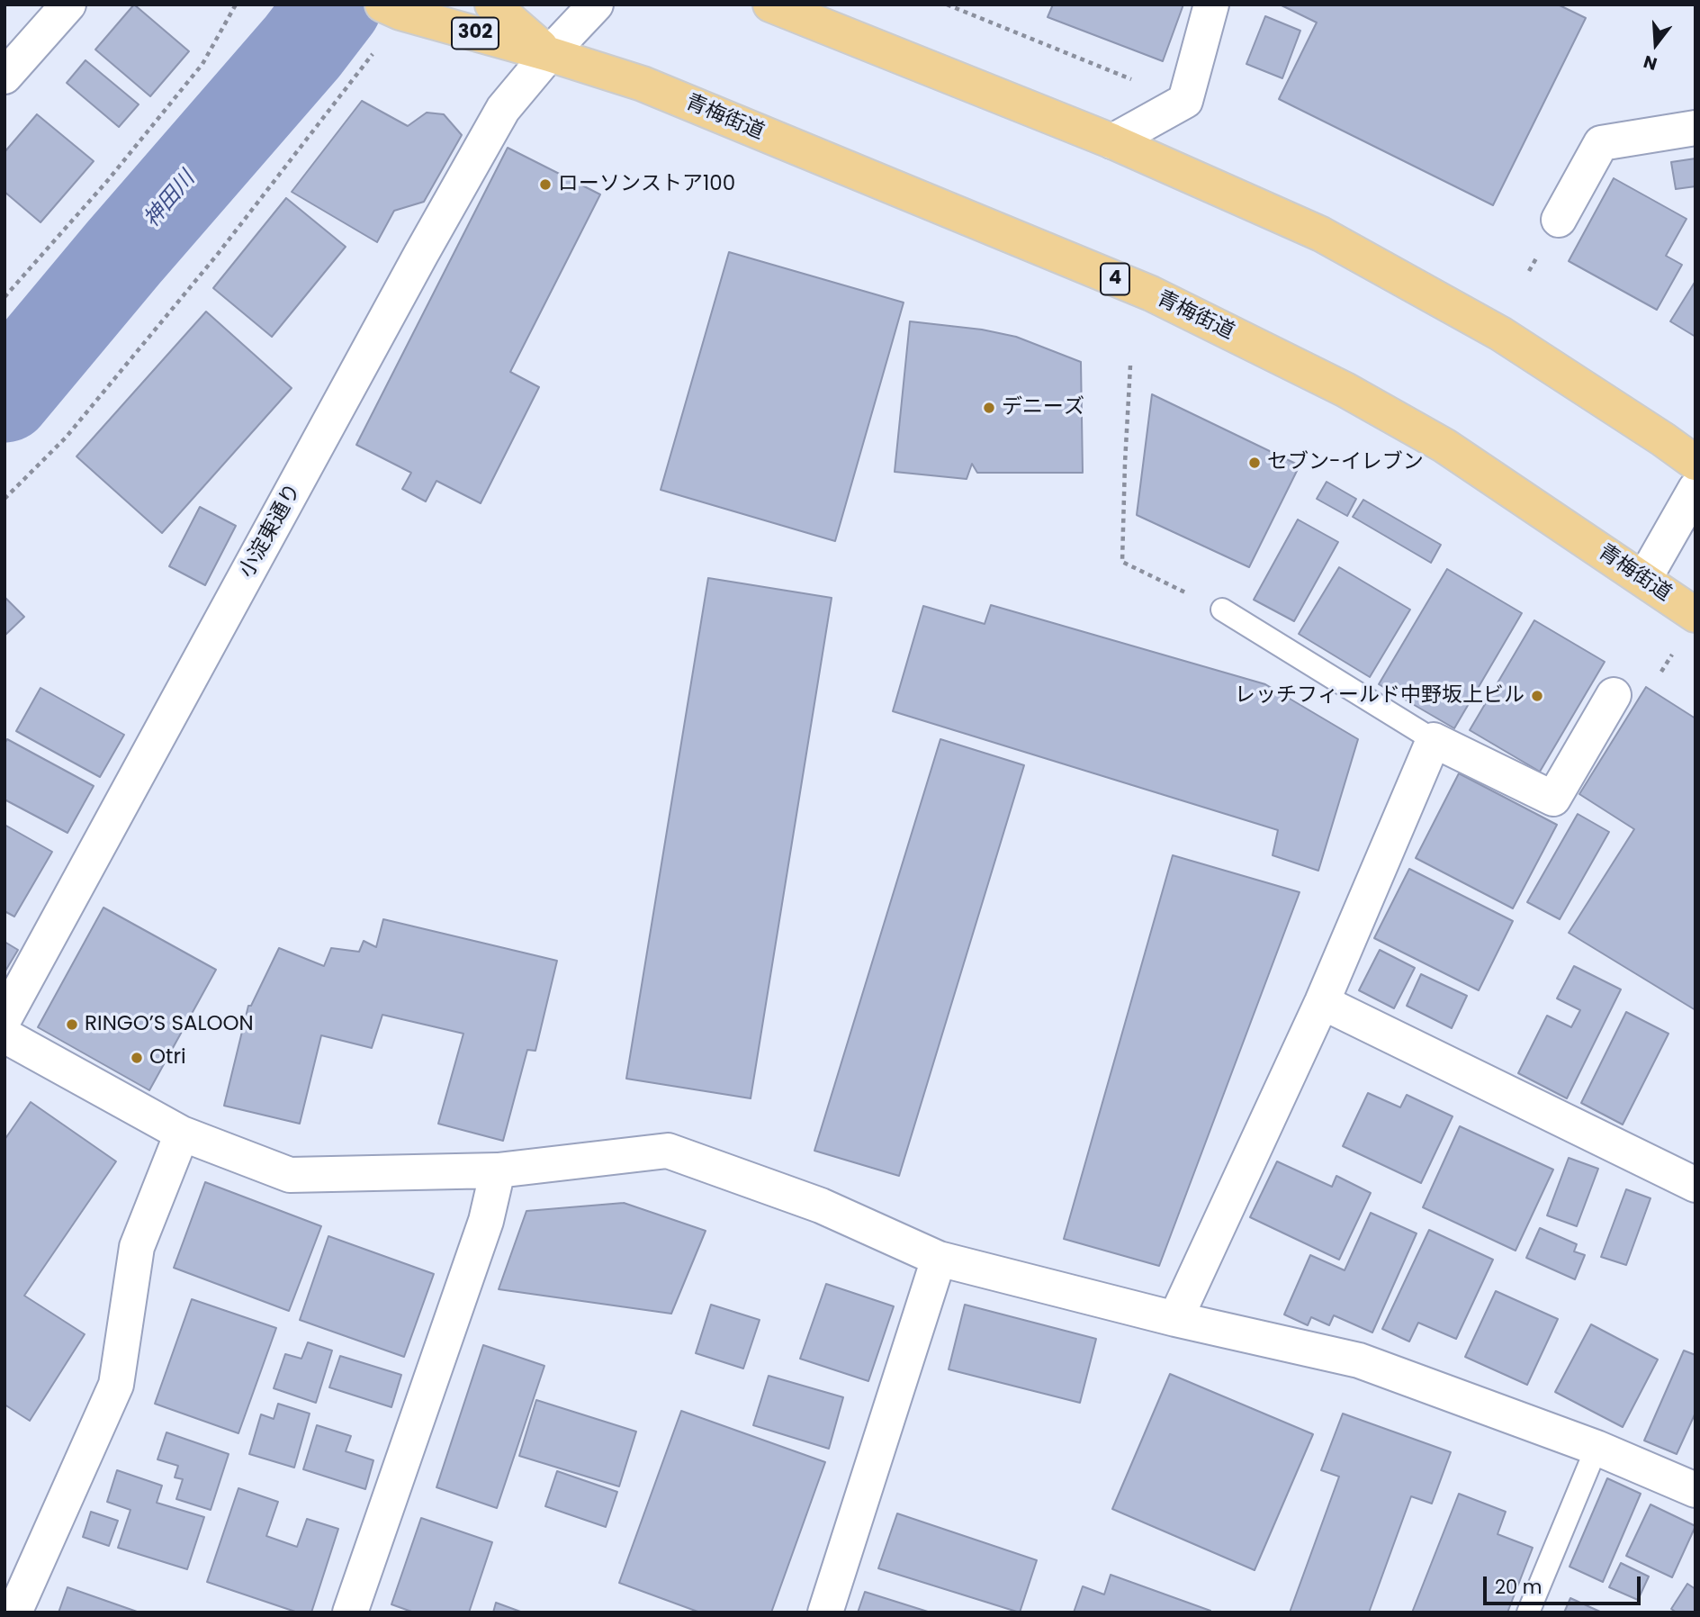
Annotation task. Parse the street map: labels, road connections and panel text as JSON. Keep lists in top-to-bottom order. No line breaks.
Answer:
{"streets":{"main road":["302","青梅街道","4"],"street":["小淀東通り"]},"crossings":[["302","青梅街道"],["302","4"],["302","小淀東通り"],["青梅街道","4"],["青梅街道","小淀東通り"],["4","小淀東通り"]],"water":["神田川"],"places":["ローソンストア100","デニーズ","セブン-イレブン","レッチフィールド中野坂上ビル","RINGO’S SALOON","Otri"],"scale_bar":"20 m","north":"bottom"}
